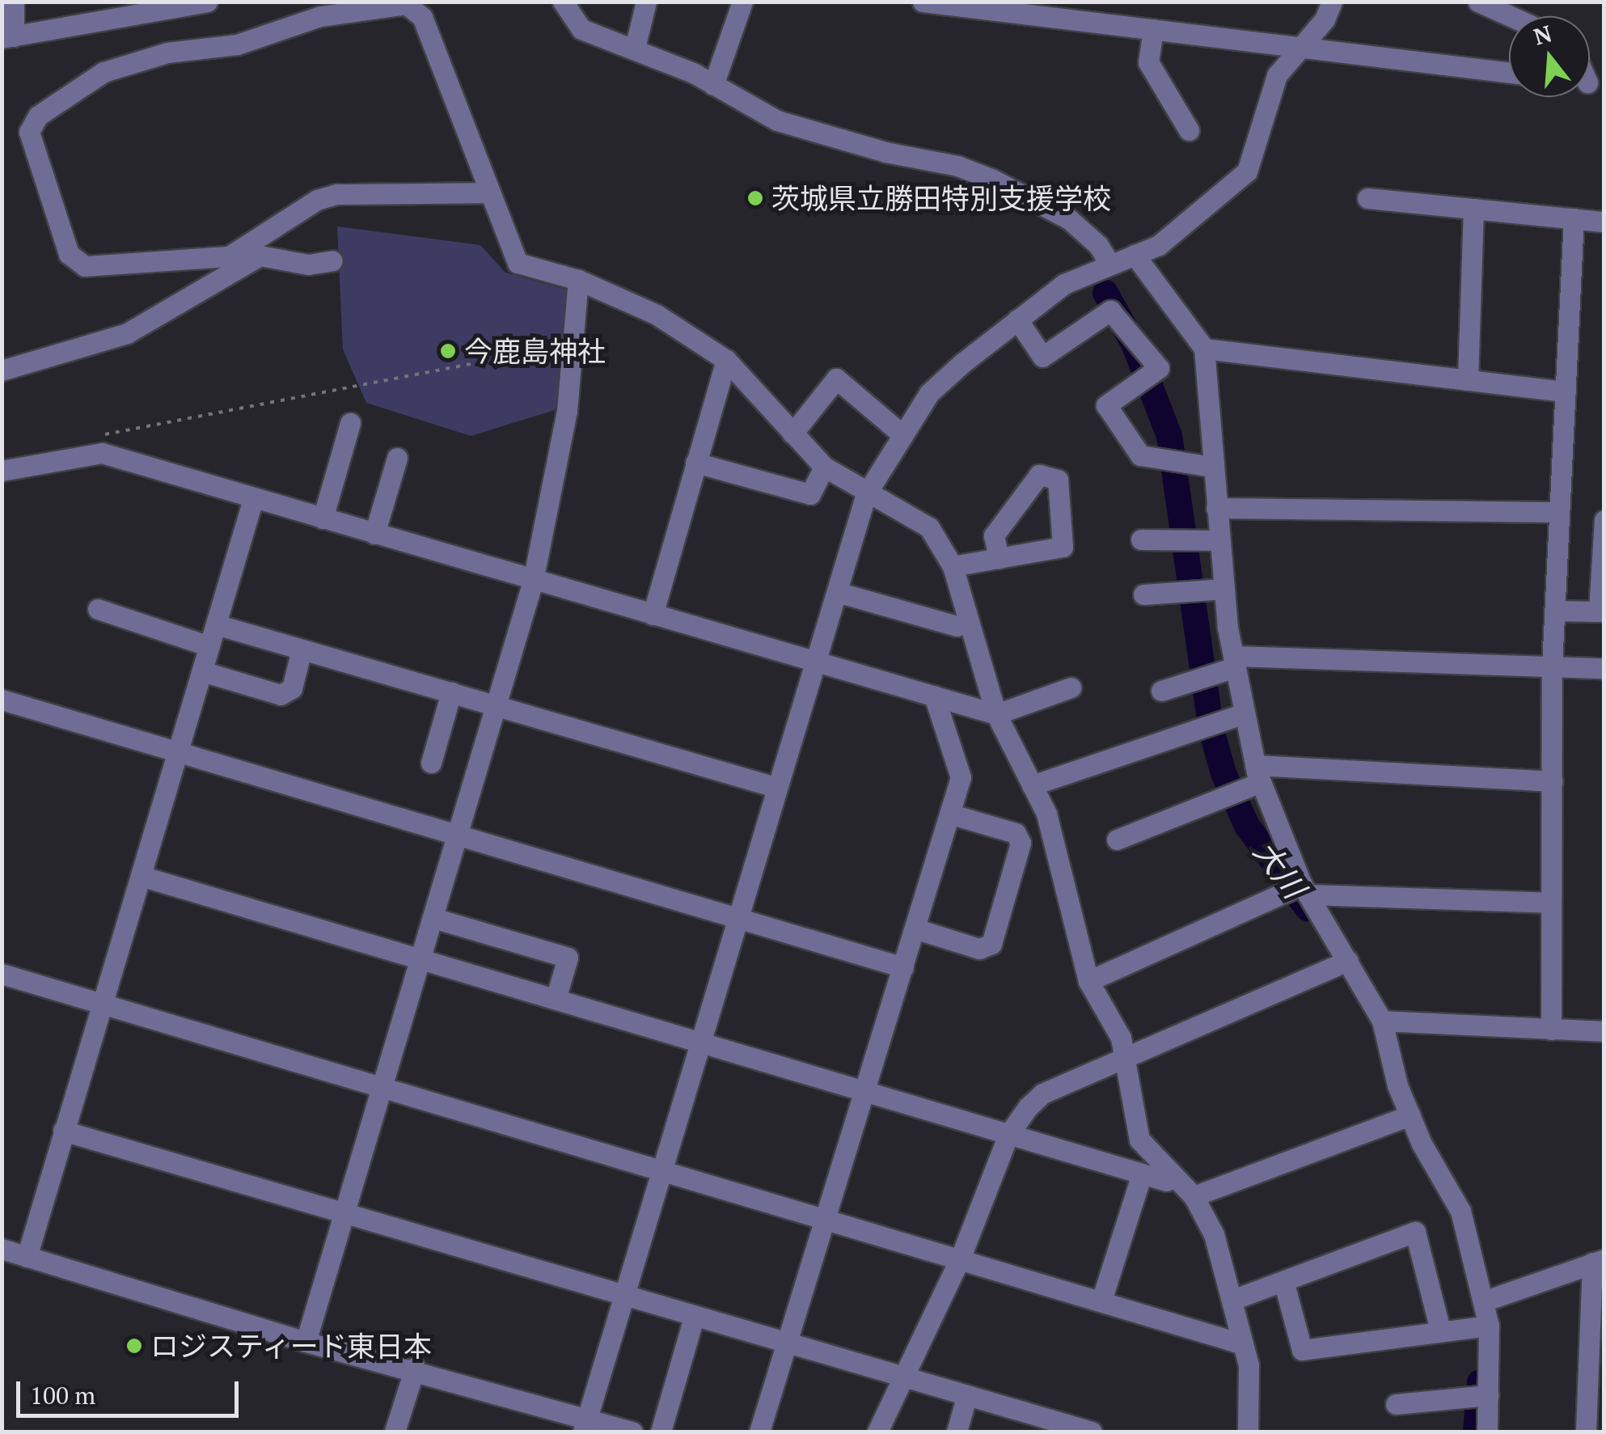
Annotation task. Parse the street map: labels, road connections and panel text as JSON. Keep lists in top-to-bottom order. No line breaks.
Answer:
{"water":["大川"],"places":["茨城県立勝田特別支援学校","今鹿島神社","ロジスティード東日本"],"scale_bar":"100 m","north":"top"}
